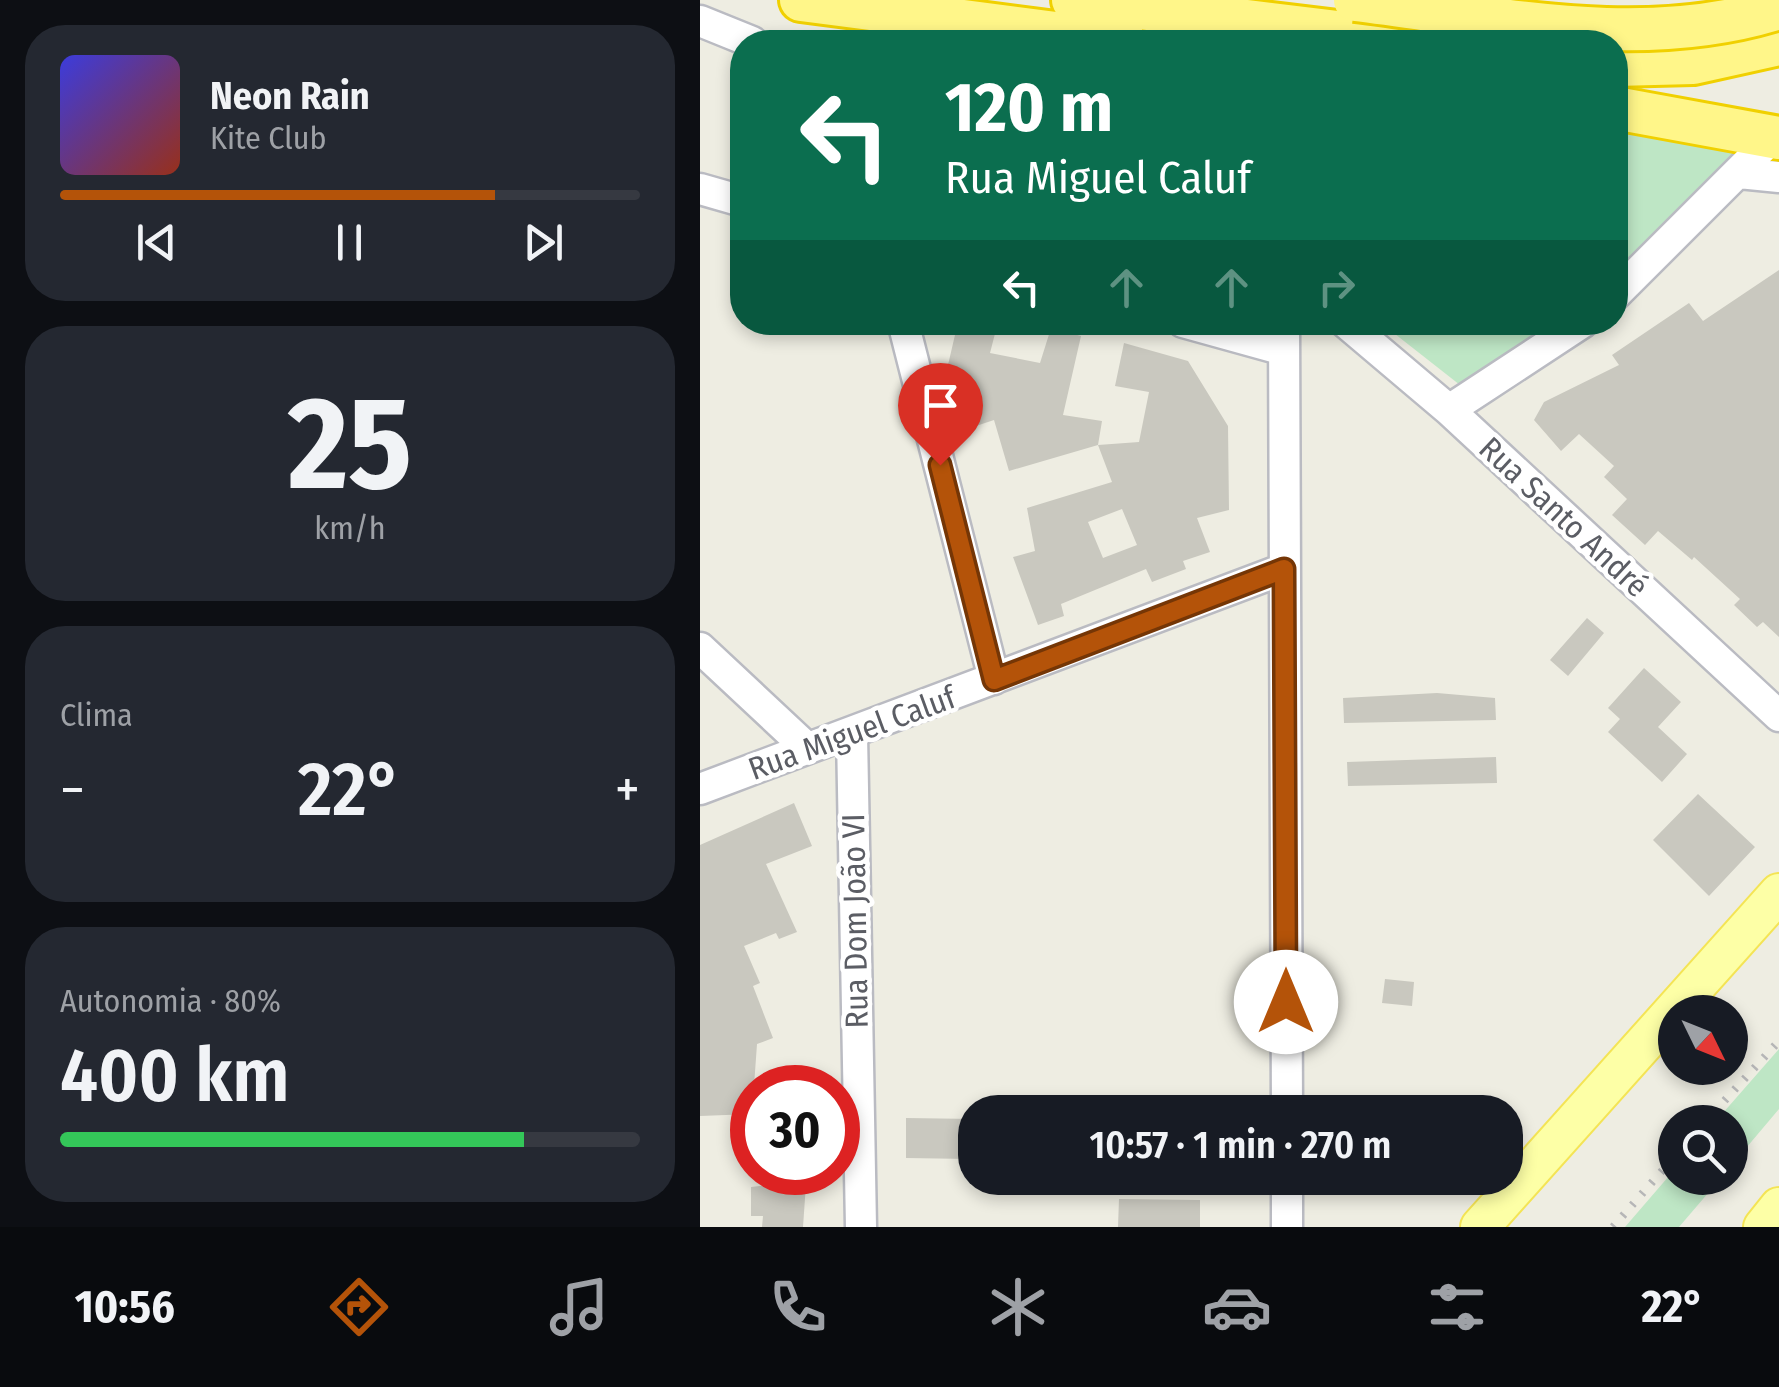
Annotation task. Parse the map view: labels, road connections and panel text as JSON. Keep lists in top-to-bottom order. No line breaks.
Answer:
{"streets":{"street":["Rua Santo André","Rua Miguel Caluf","Rua Dom João VI"]},"crossings":[["Rua Miguel Caluf","Rua Dom João VI"]],"north":"bottom right","page":{"turn":["120 m","Rua Miguel Caluf"],"song":["Neon Rain","Kite Club"],"tile":[["25","km/h"],"Clima",["Autonomia · 80%","400 km"]],"heat":["−","22°","+"],"limit":"30","trip":"10:57 · 1 min · 270 m","tabs":["10:56","22°"]}}
